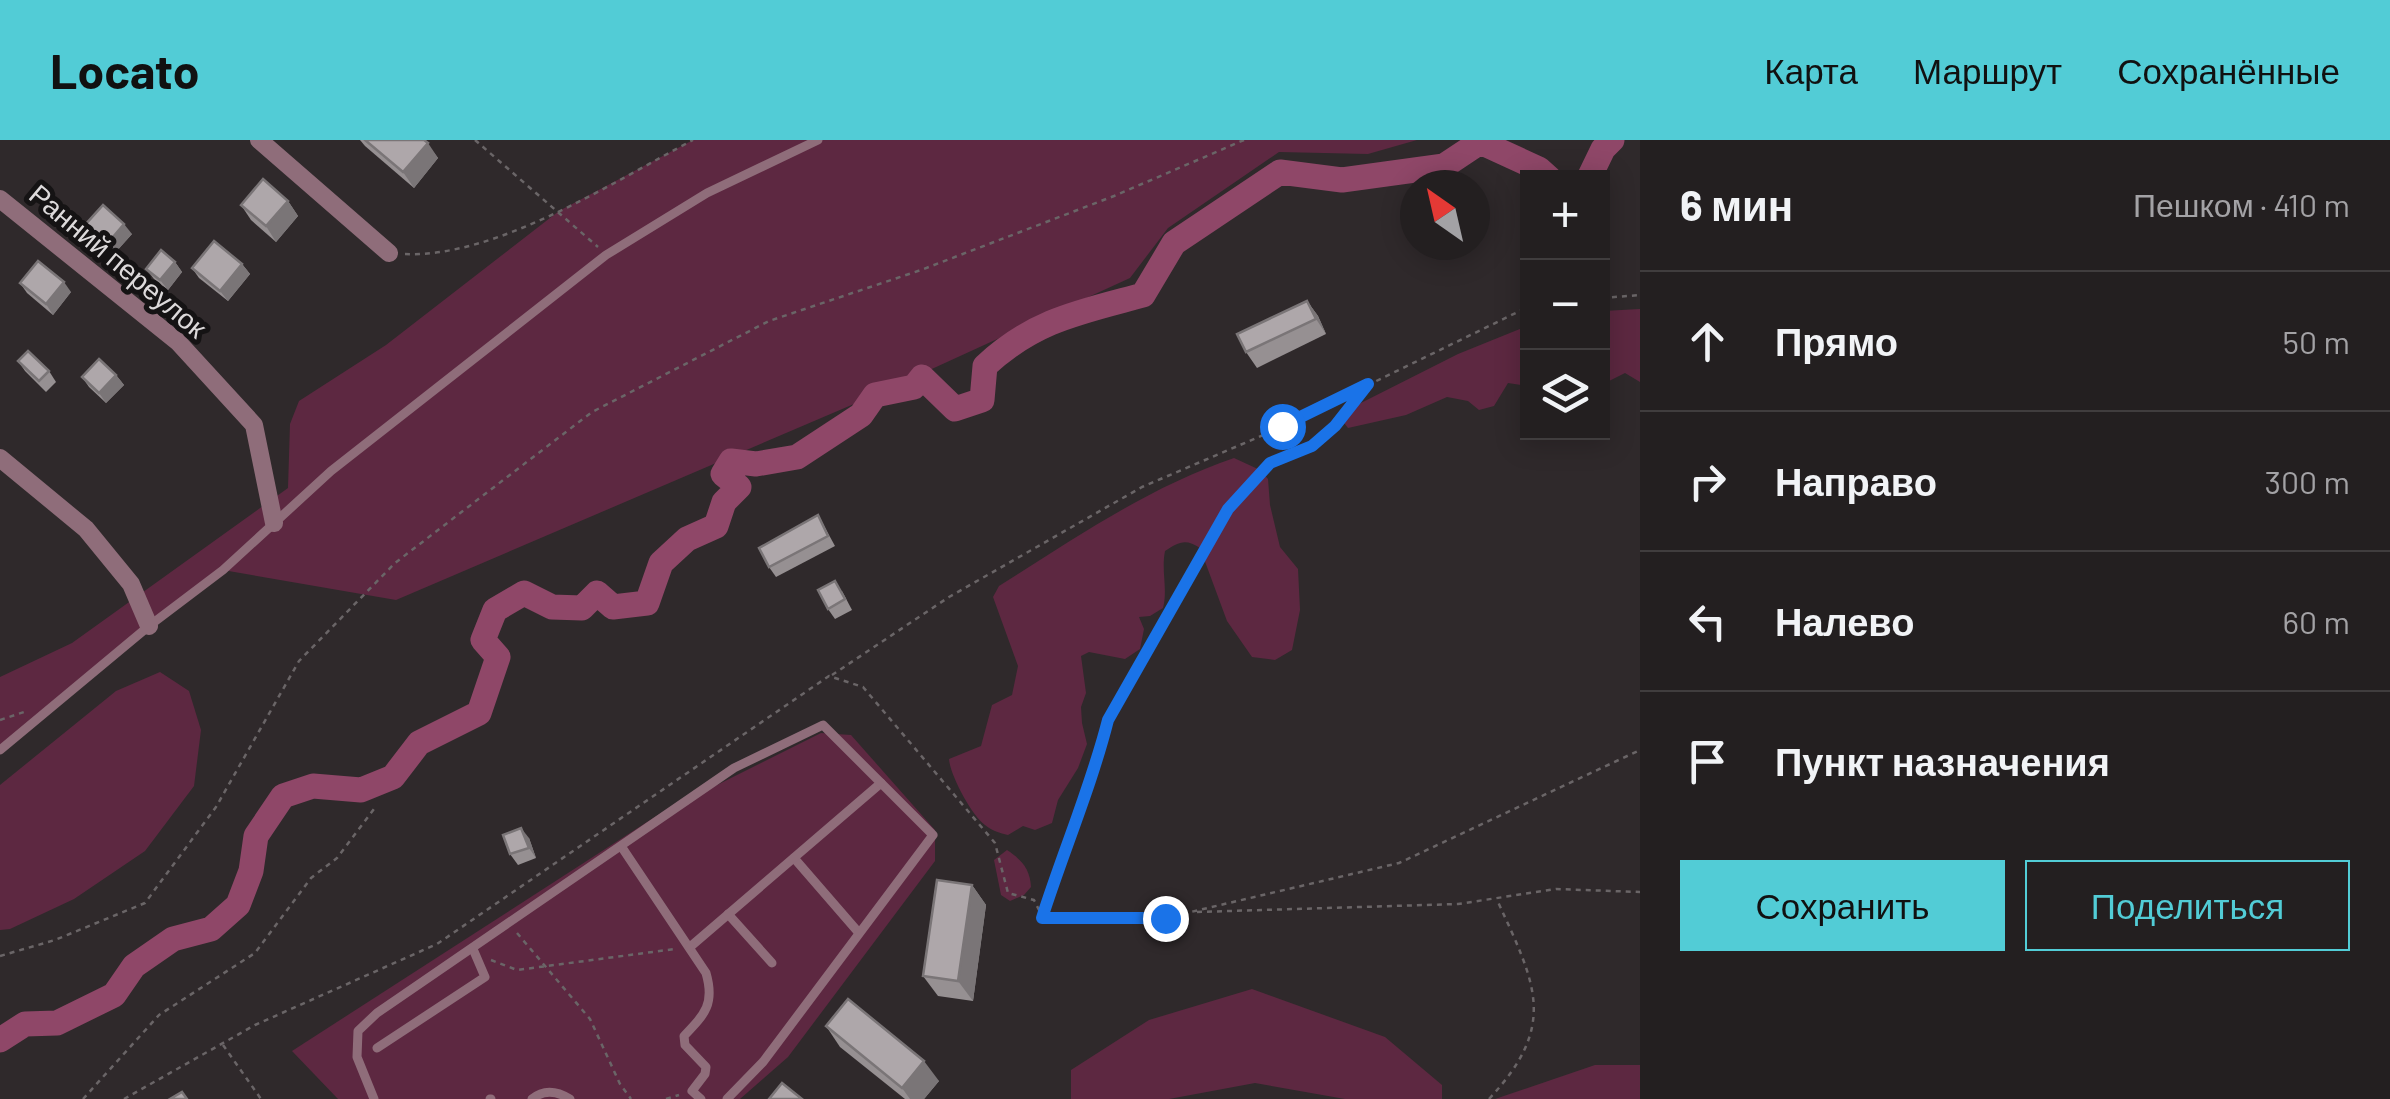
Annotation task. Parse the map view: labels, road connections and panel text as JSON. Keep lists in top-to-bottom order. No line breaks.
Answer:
{"streets":{"street":["Ранний переулок"]},"north":"top left","page":{"header":"Locato","nav":["Карта","Маршрут","Сохранённые"],"heading":["6 мин","Пешком · 410 m"],"map_buttons":["+","−"],"list":[["Прямо","50 m"],["Направо","300 m"],["Налево","60 m"],"Пункт назначения"],"buttons":["Сохранить","Поделиться"]}}
